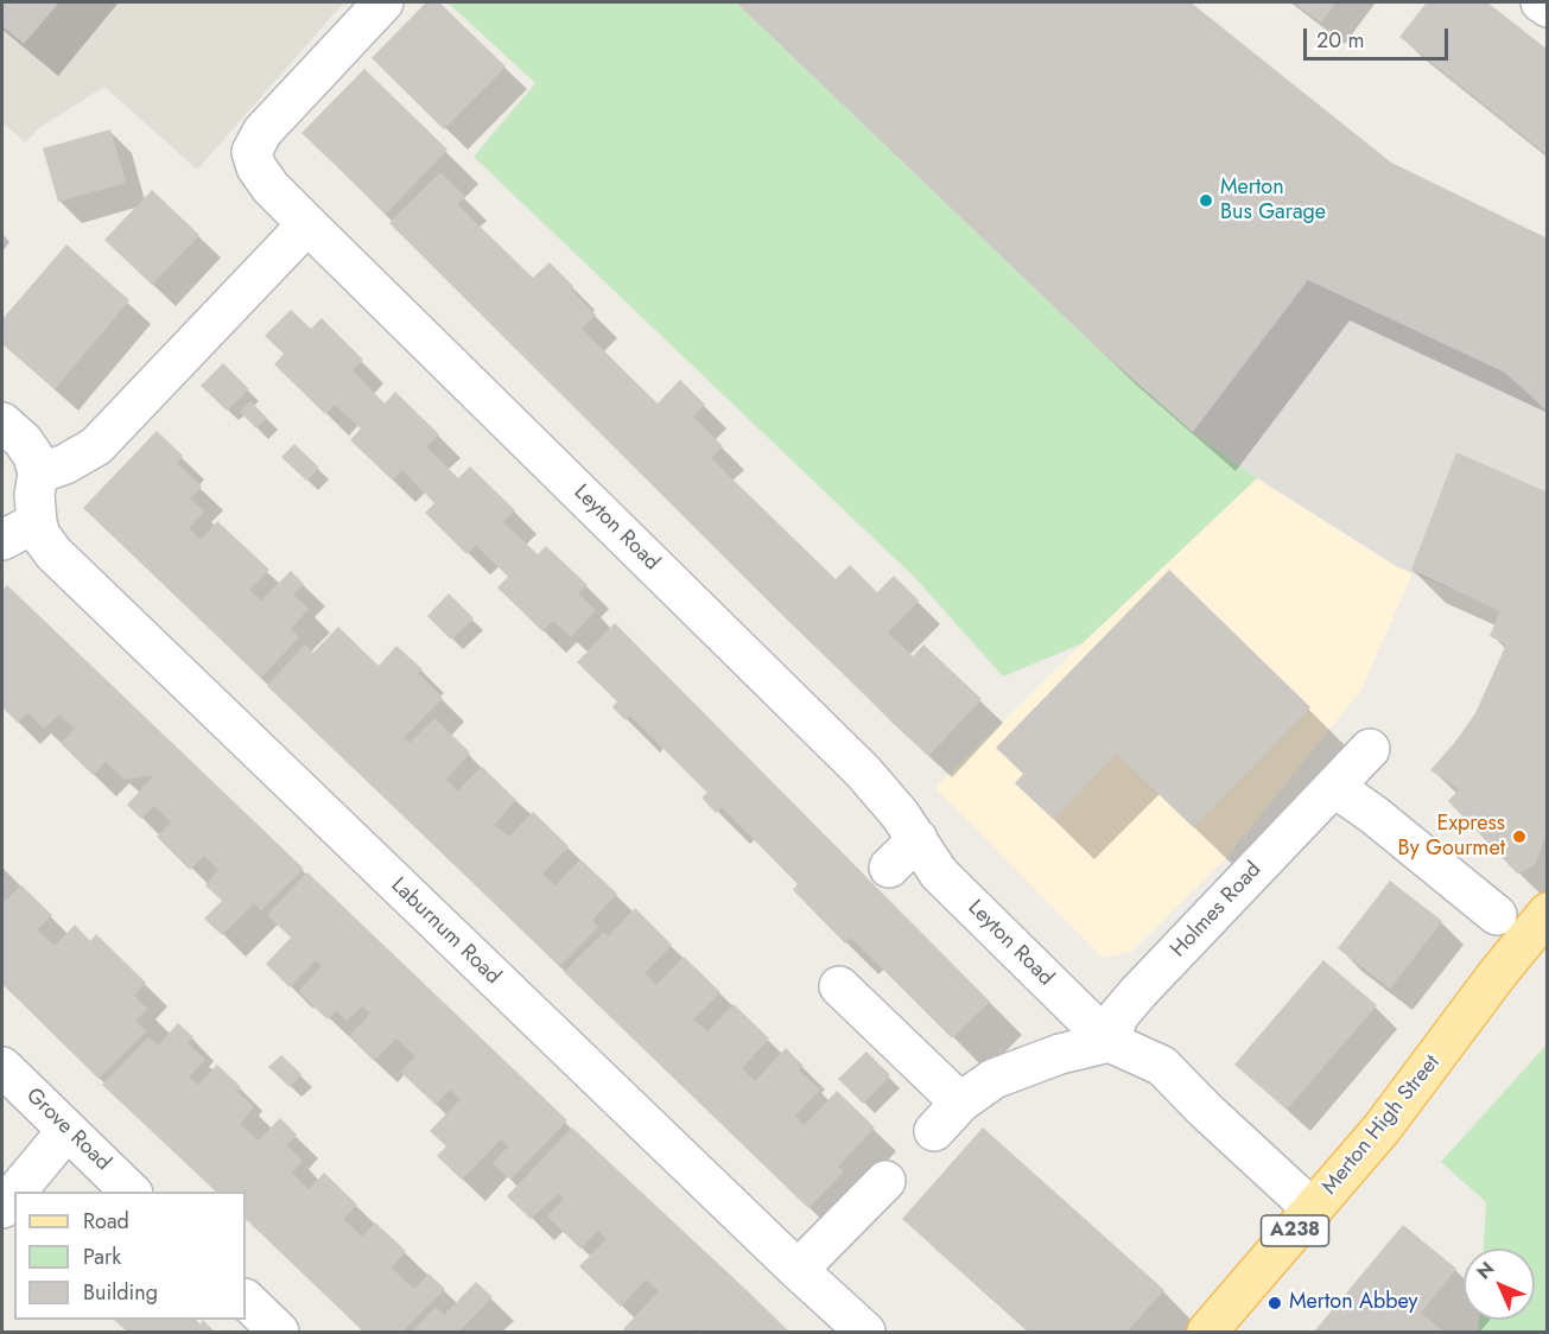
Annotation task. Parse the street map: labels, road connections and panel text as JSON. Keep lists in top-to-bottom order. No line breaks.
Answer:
{"streets":{"main road":["Merton High Street","A238"],"street":["Leyton Road","Holmes Road","Laburnum Road","Grove Road"]},"crossings":[["Leyton Road","Holmes Road"]],"places":["Merton Bus Garage","Express By Gourmet","Merton Abbey"],"legend":["Road","Park","Building"],"scale_bar":"20 m","north":"top left"}
